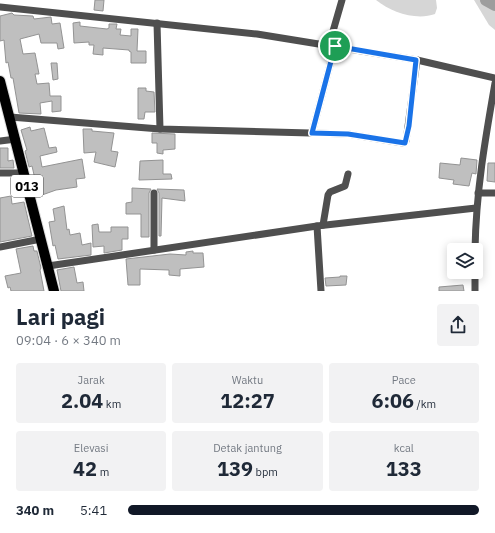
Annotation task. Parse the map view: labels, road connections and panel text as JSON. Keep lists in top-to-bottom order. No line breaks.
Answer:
{"streets":{"main road":["013"]},"page":{"heading":["Lari pagi","09:04 · 6 × 340 m"],"stats":[["Jarak","2.04 km"],["Waktu","12:27"],["Pace","6:06 /km"],["Elevasi","42 m"],["Detak jantung","139 bpm"],["kcal","133"]],"list":[{"name":"340 m","note":"5:41"}]}}
